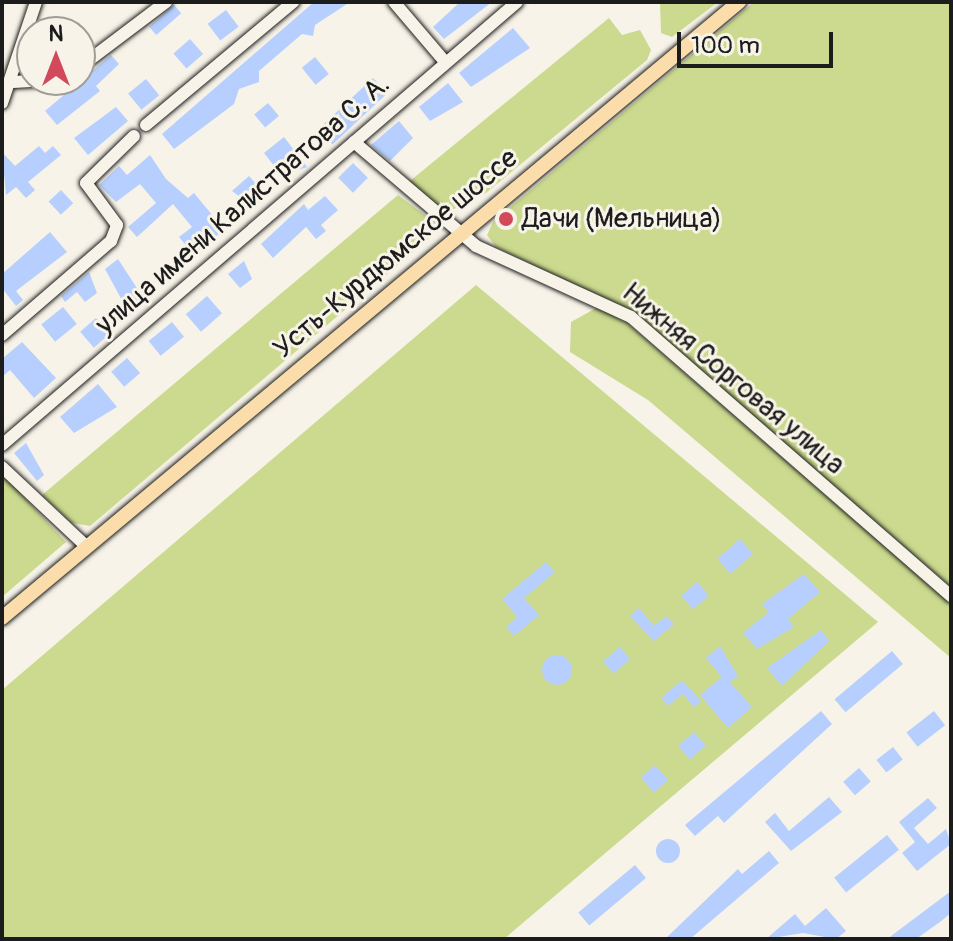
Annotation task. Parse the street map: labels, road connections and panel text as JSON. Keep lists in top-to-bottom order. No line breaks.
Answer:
{"streets":{"main road":["Усть-Курдюмское шоссе"],"street":["улица имени Калистратова С. А.","Нижняя Сорговая улица"]},"crossings":[["улица имени Калистратова С. А.","Нижняя Сорговая улица"],["Усть-Курдюмское шоссе","Нижняя Сорговая улица"]],"places":["Дачи (Мельница)"],"scale_bar":"100 m","north":"top"}
